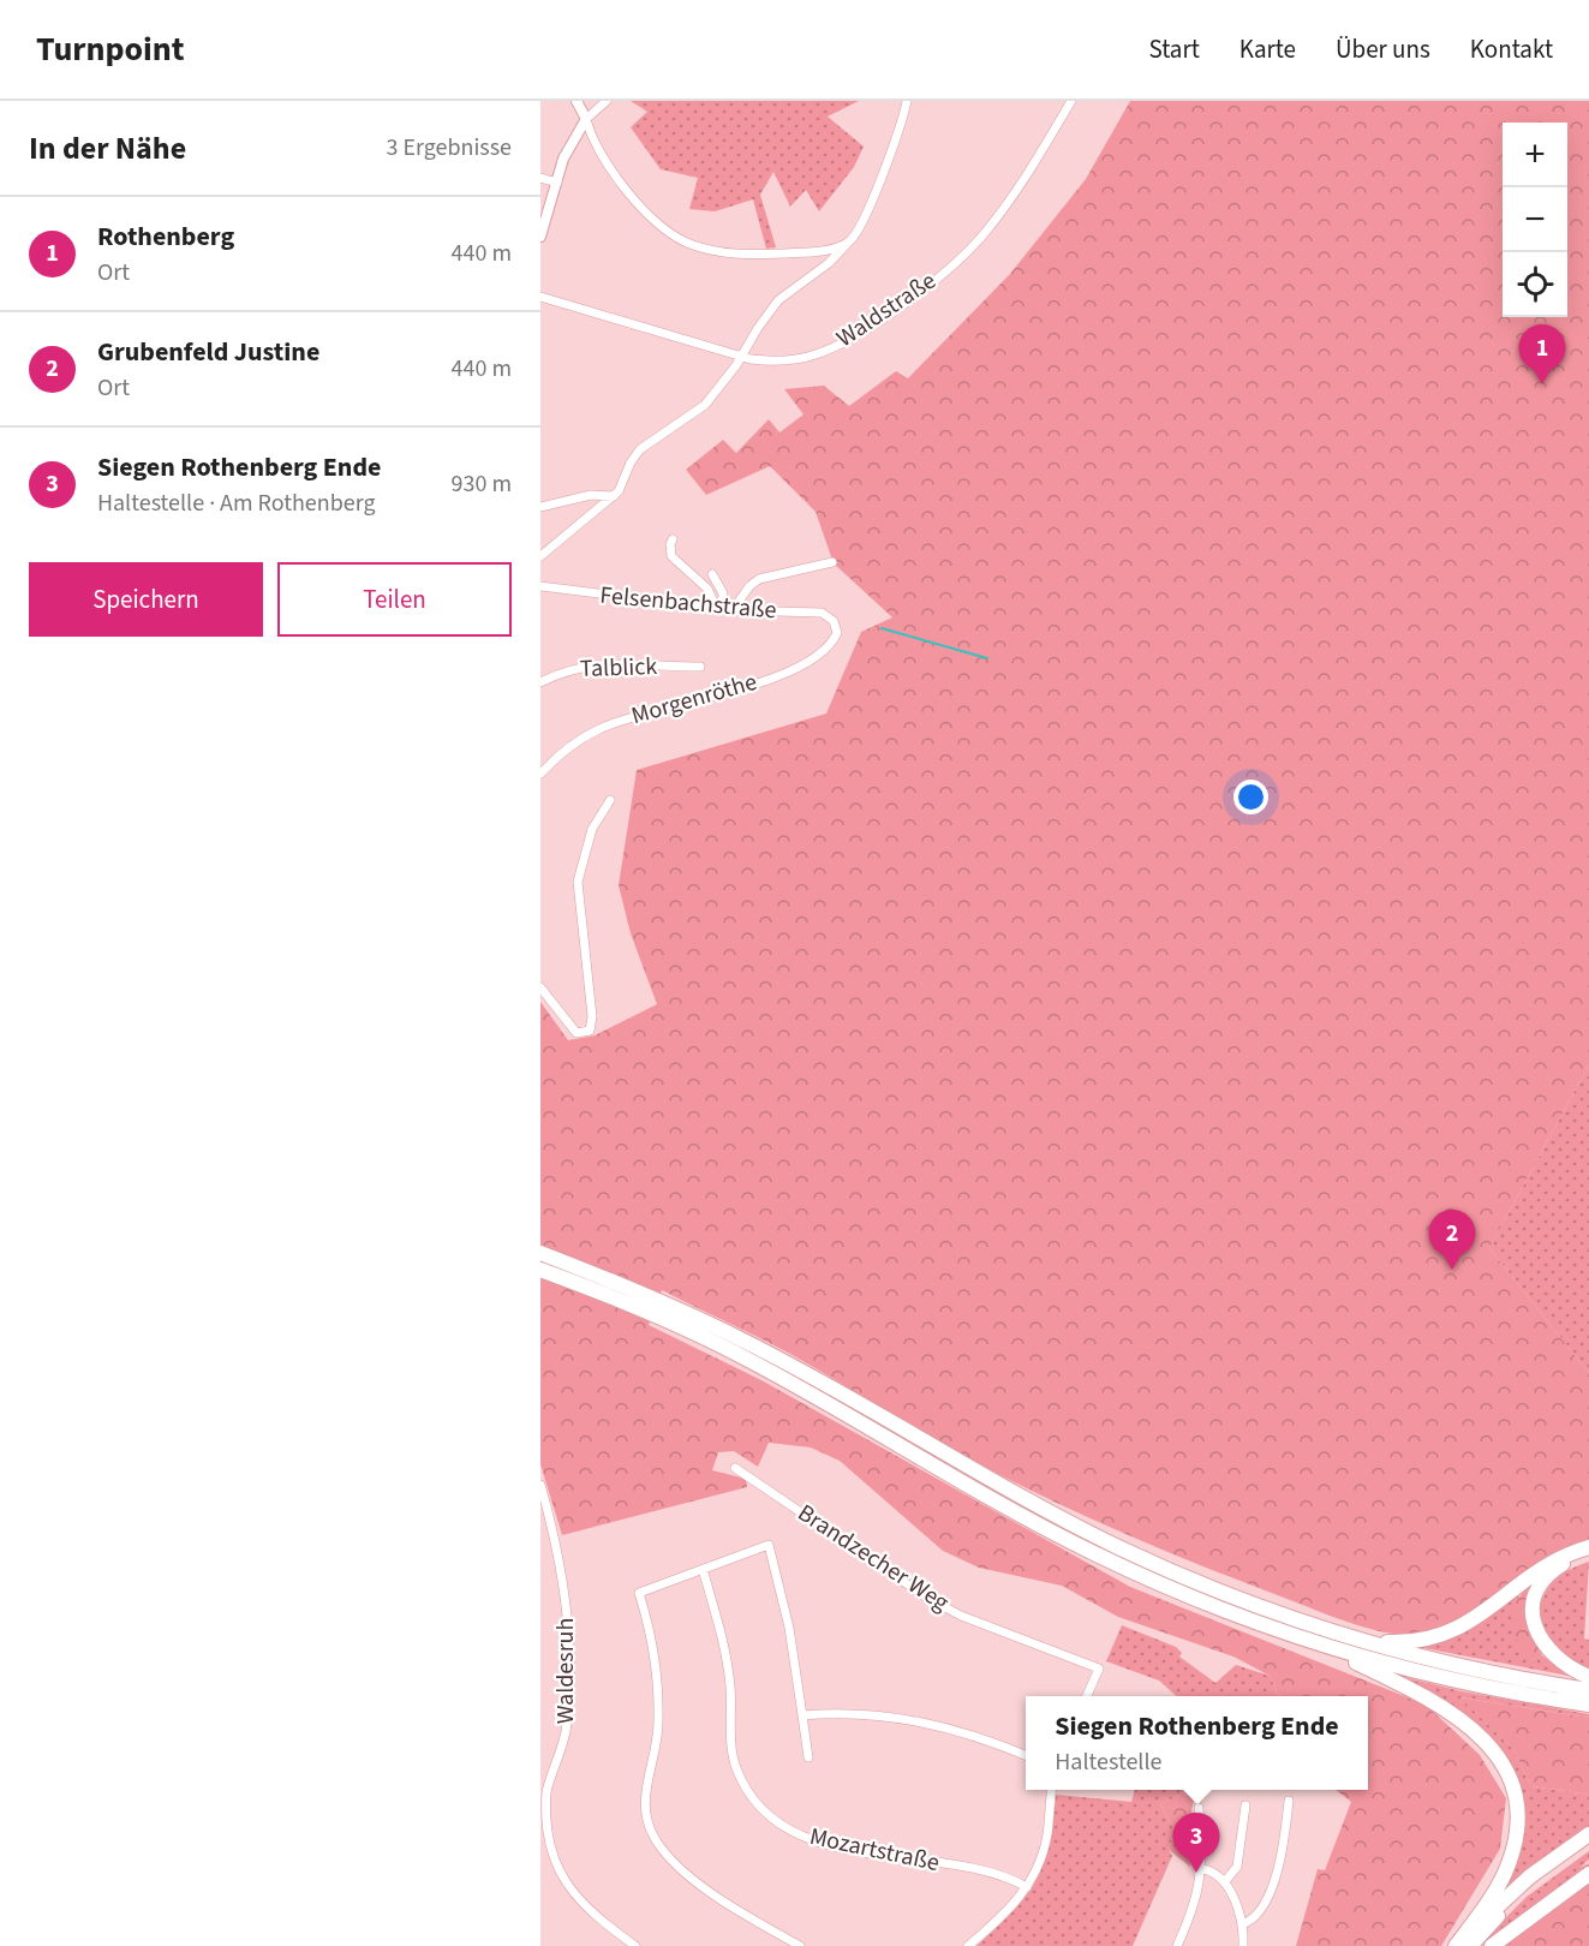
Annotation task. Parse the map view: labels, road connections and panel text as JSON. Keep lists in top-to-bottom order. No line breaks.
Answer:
{"streets":{"street":["Waldstraße","Felsenbachstraße","Talblick","Morgenröthe","Brandzecher Weg","Waldesruh","Mozartstraße"]},"crossings":[["Felsenbachstraße","Morgenröthe"]],"page":{"header":"Turnpoint","nav":["Start","Karte","Über uns","Kontakt"],"heading":["In der Nähe","3 Ergebnisse"],"map_buttons":["+","−"],"list":[{"mark":"1","name":"Rothenberg","note":"Ort","value":"440 m"},{"mark":"2","name":"Grubenfeld Justine","note":"Ort","value":"440 m"},{"mark":"3","name":"Siegen Rothenberg Ende","note":"Haltestelle · Am Rothenberg","value":"930 m"}],"pins":["1","2","3"],"buttons":["Speichern","Teilen"],"popup":["Siegen Rothenberg Ende","Haltestelle"]}}
